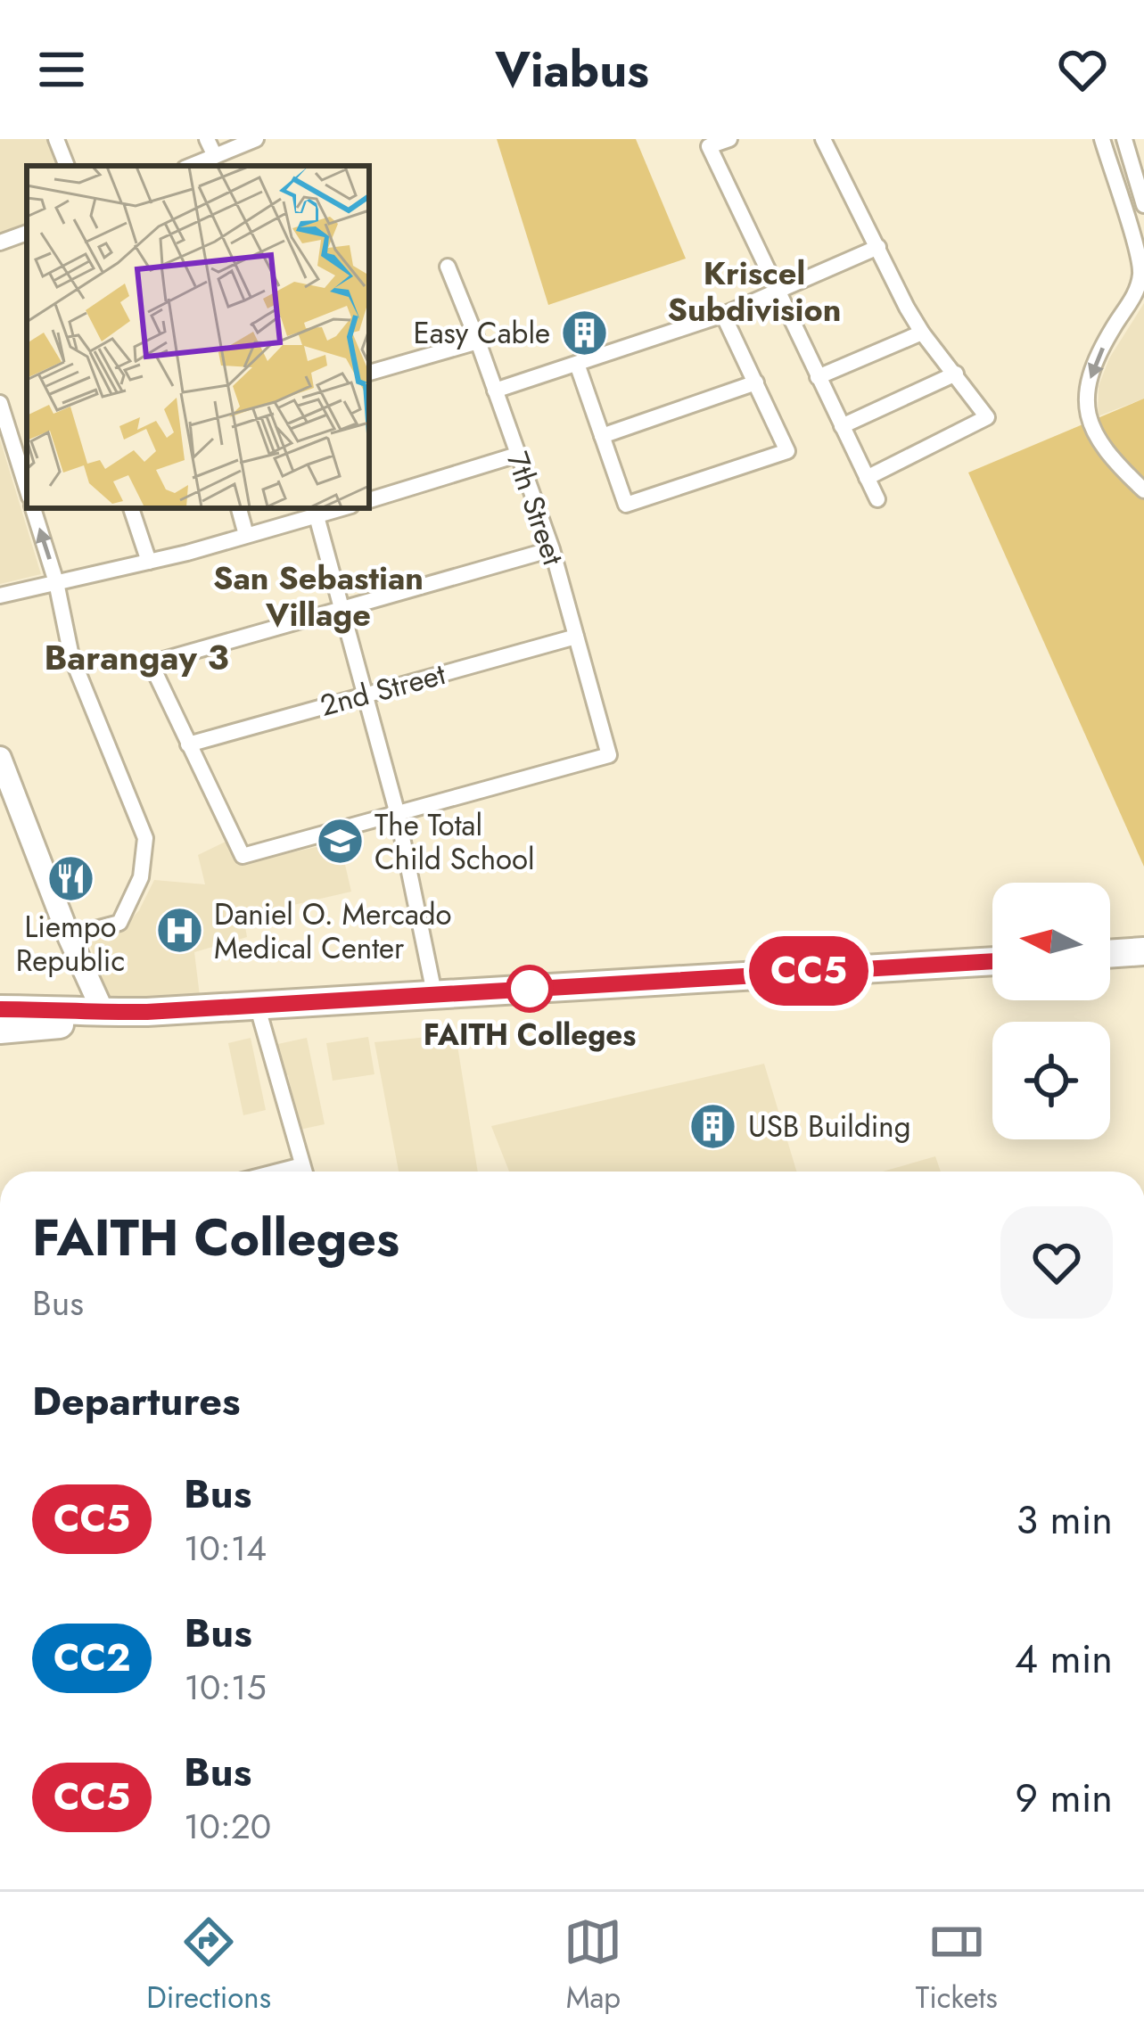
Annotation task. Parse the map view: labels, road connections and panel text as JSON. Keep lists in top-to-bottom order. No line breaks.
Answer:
{"streets":{"street":["7th Street","2nd Street"]},"crossings":[["7th Street","2nd Street"]],"districts":["Kriscel Subdivision","San Sebastian Village","Barangay 3"],"places":{"building":["Easy Cable","USB Building"],"school or university":["The Total Child School"],"restaurant":["Liempo Republic"],"hospital":["Daniel O. Mercado Medical Center"],"other":["FAITH Colleges"]},"lines":["bus line CC5"],"north":"left","page":{"header":"Viabus","on_map":"CC5","heading":[["FAITH Colleges","Bus"],"Departures"],"list":[{"mark":"CC5","name":"Bus","note":"10:14","value":"3 min"},{"mark":"CC2","name":"Bus","note":"10:15","value":"4 min"},{"mark":"CC5","name":"Bus","note":"10:20","value":"9 min"}],"tabs":["Directions","Map","Tickets"]}}
